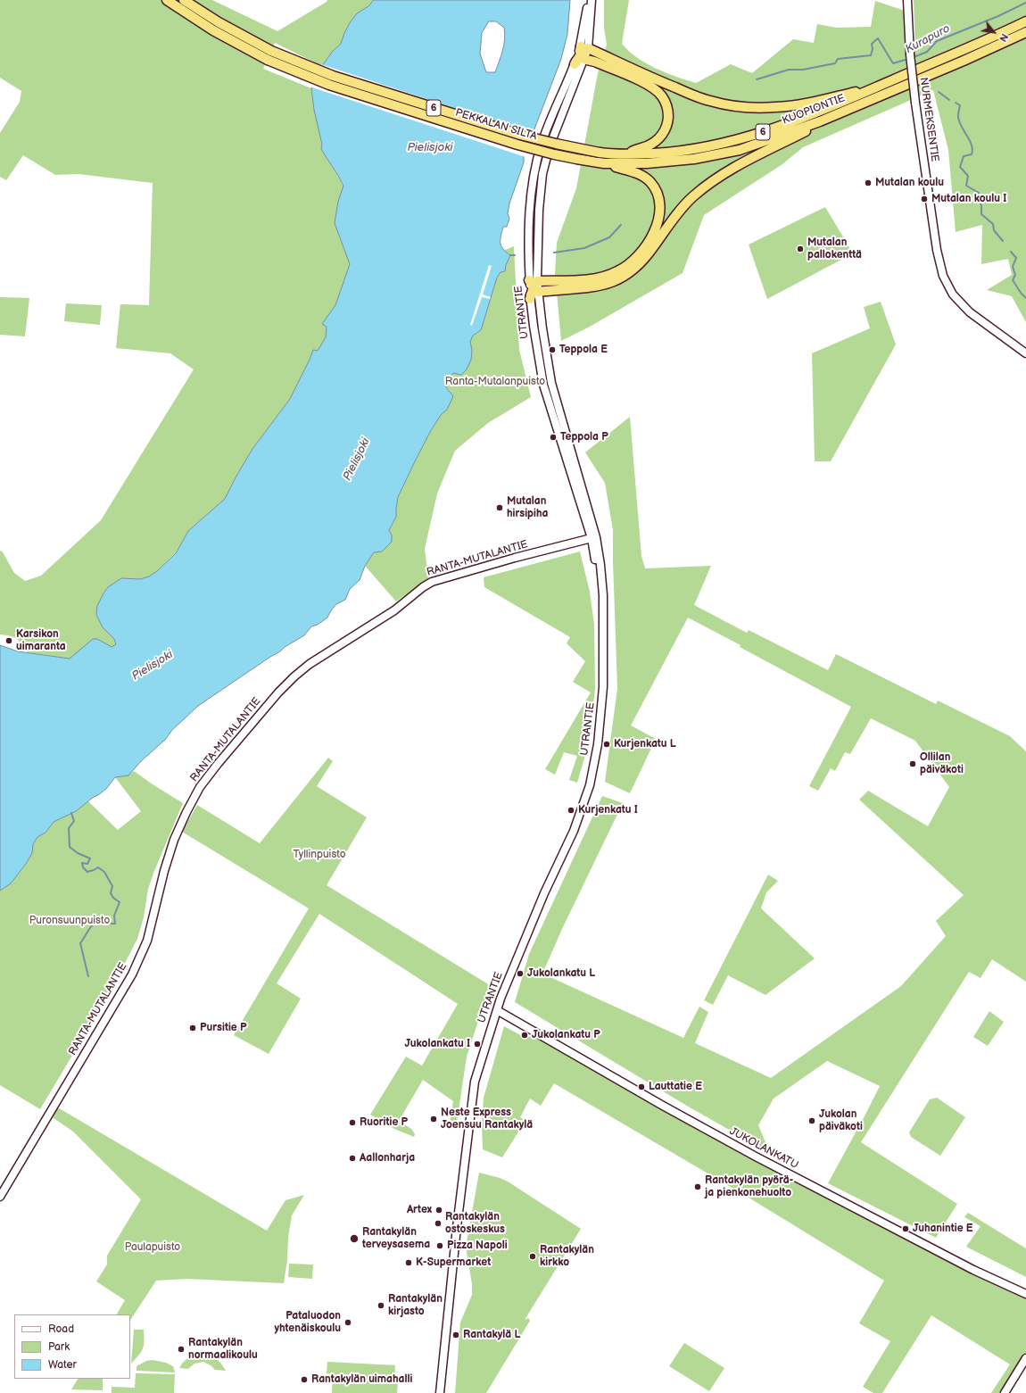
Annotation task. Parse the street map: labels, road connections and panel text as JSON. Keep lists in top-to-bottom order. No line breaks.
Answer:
{"streets":{"highway":["6","KUOPIONTIE","PEKKALAN SILTA"],"main road":["NURMEKSENTIE","UTRANTIE","RANTA-MUTALANTIE","JUKOLANKATU"]},"crossings":[["KUOPIONTIE","PEKKALAN SILTA"],["UTRANTIE","RANTA-MUTALANTIE"],["UTRANTIE","JUKOLANKATU"]],"water":["Kurapuro","Pielisjoki"],"parks":["Ranta-Mutalanpuisto","Tyllinpuisto","Puronsuunpuisto","Paulapuisto"],"places":["Mutalan koulu","Mutalan koulu I","Mutalan pallokenttä","Teppola E","Teppola P","Mutalan hirsipiha","Karsikon uimaranta","Kurjenkatu L","Ollilan päiväkoti","Kurjenkatu I","Jukolankatu L","Pursitie P","Jukolankatu P","Jukolankatu I","Lauttatie E","Neste Express Joensuu Rantakylä","Jukolan päiväkoti","Ruoritie P","Aallonharja","Rantakylän pyörä- ja pienkonehuolto","Artex","Rantakylän ostoskeskus","Juhanintie E","Rantakylän terveysasema","Pizza Napoli","Rantakylän kirkko","K-Supermarket","Rantakylän kirjasto","Pataluodon yhtenäiskoulu","Rantakylä L","Rantakylän normaalikoulu","Rantakylän uimahalli"],"legend":["Road","Park","Water"],"north":"bottom right"}
